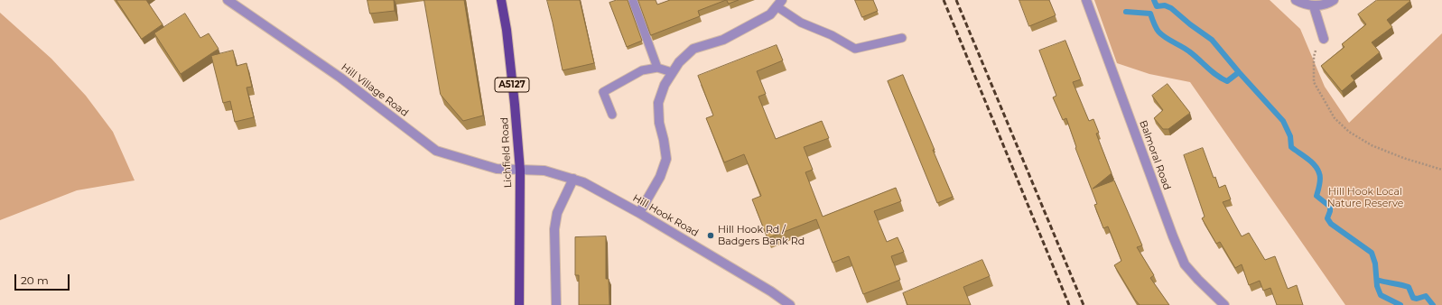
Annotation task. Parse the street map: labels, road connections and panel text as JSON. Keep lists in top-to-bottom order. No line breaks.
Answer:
{"streets":{"main road":["A5127","Lichfield Road"],"street":["Hill Village Road","Balmoral Road","Hill Hook Road"]},"crossings":[["Hill Village Road","Lichfield Road"],["Hill Village Road","Hill Hook Road"],["Lichfield Road","Hill Hook Road"]],"parks":["Hill Hook Local Nature Reserve"],"places":["Hill Hook Rd / Badgers Bank Rd"],"scale_bar":"20 m"}
